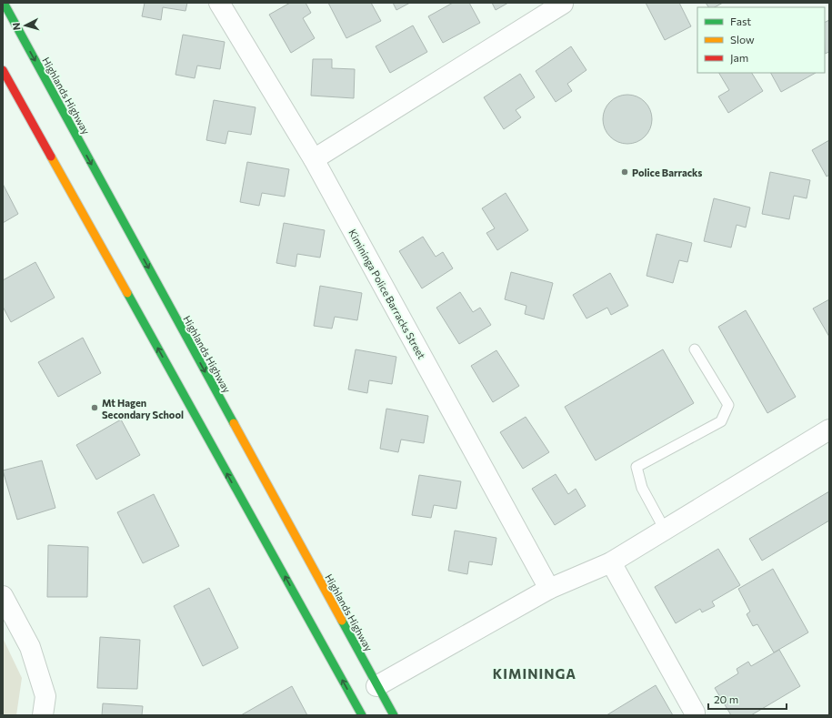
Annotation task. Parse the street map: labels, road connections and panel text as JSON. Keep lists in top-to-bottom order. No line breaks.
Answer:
{"streets":{"highway":["Highlands Highway"],"street":["Kimininga Police Barracks Street"]},"districts":["KIMININGA"],"places":["Police Barracks","Mt Hagen Secondary School"],"legend":["Fast","Slow","Jam"],"scale_bar":"20 m","north":"left"}
